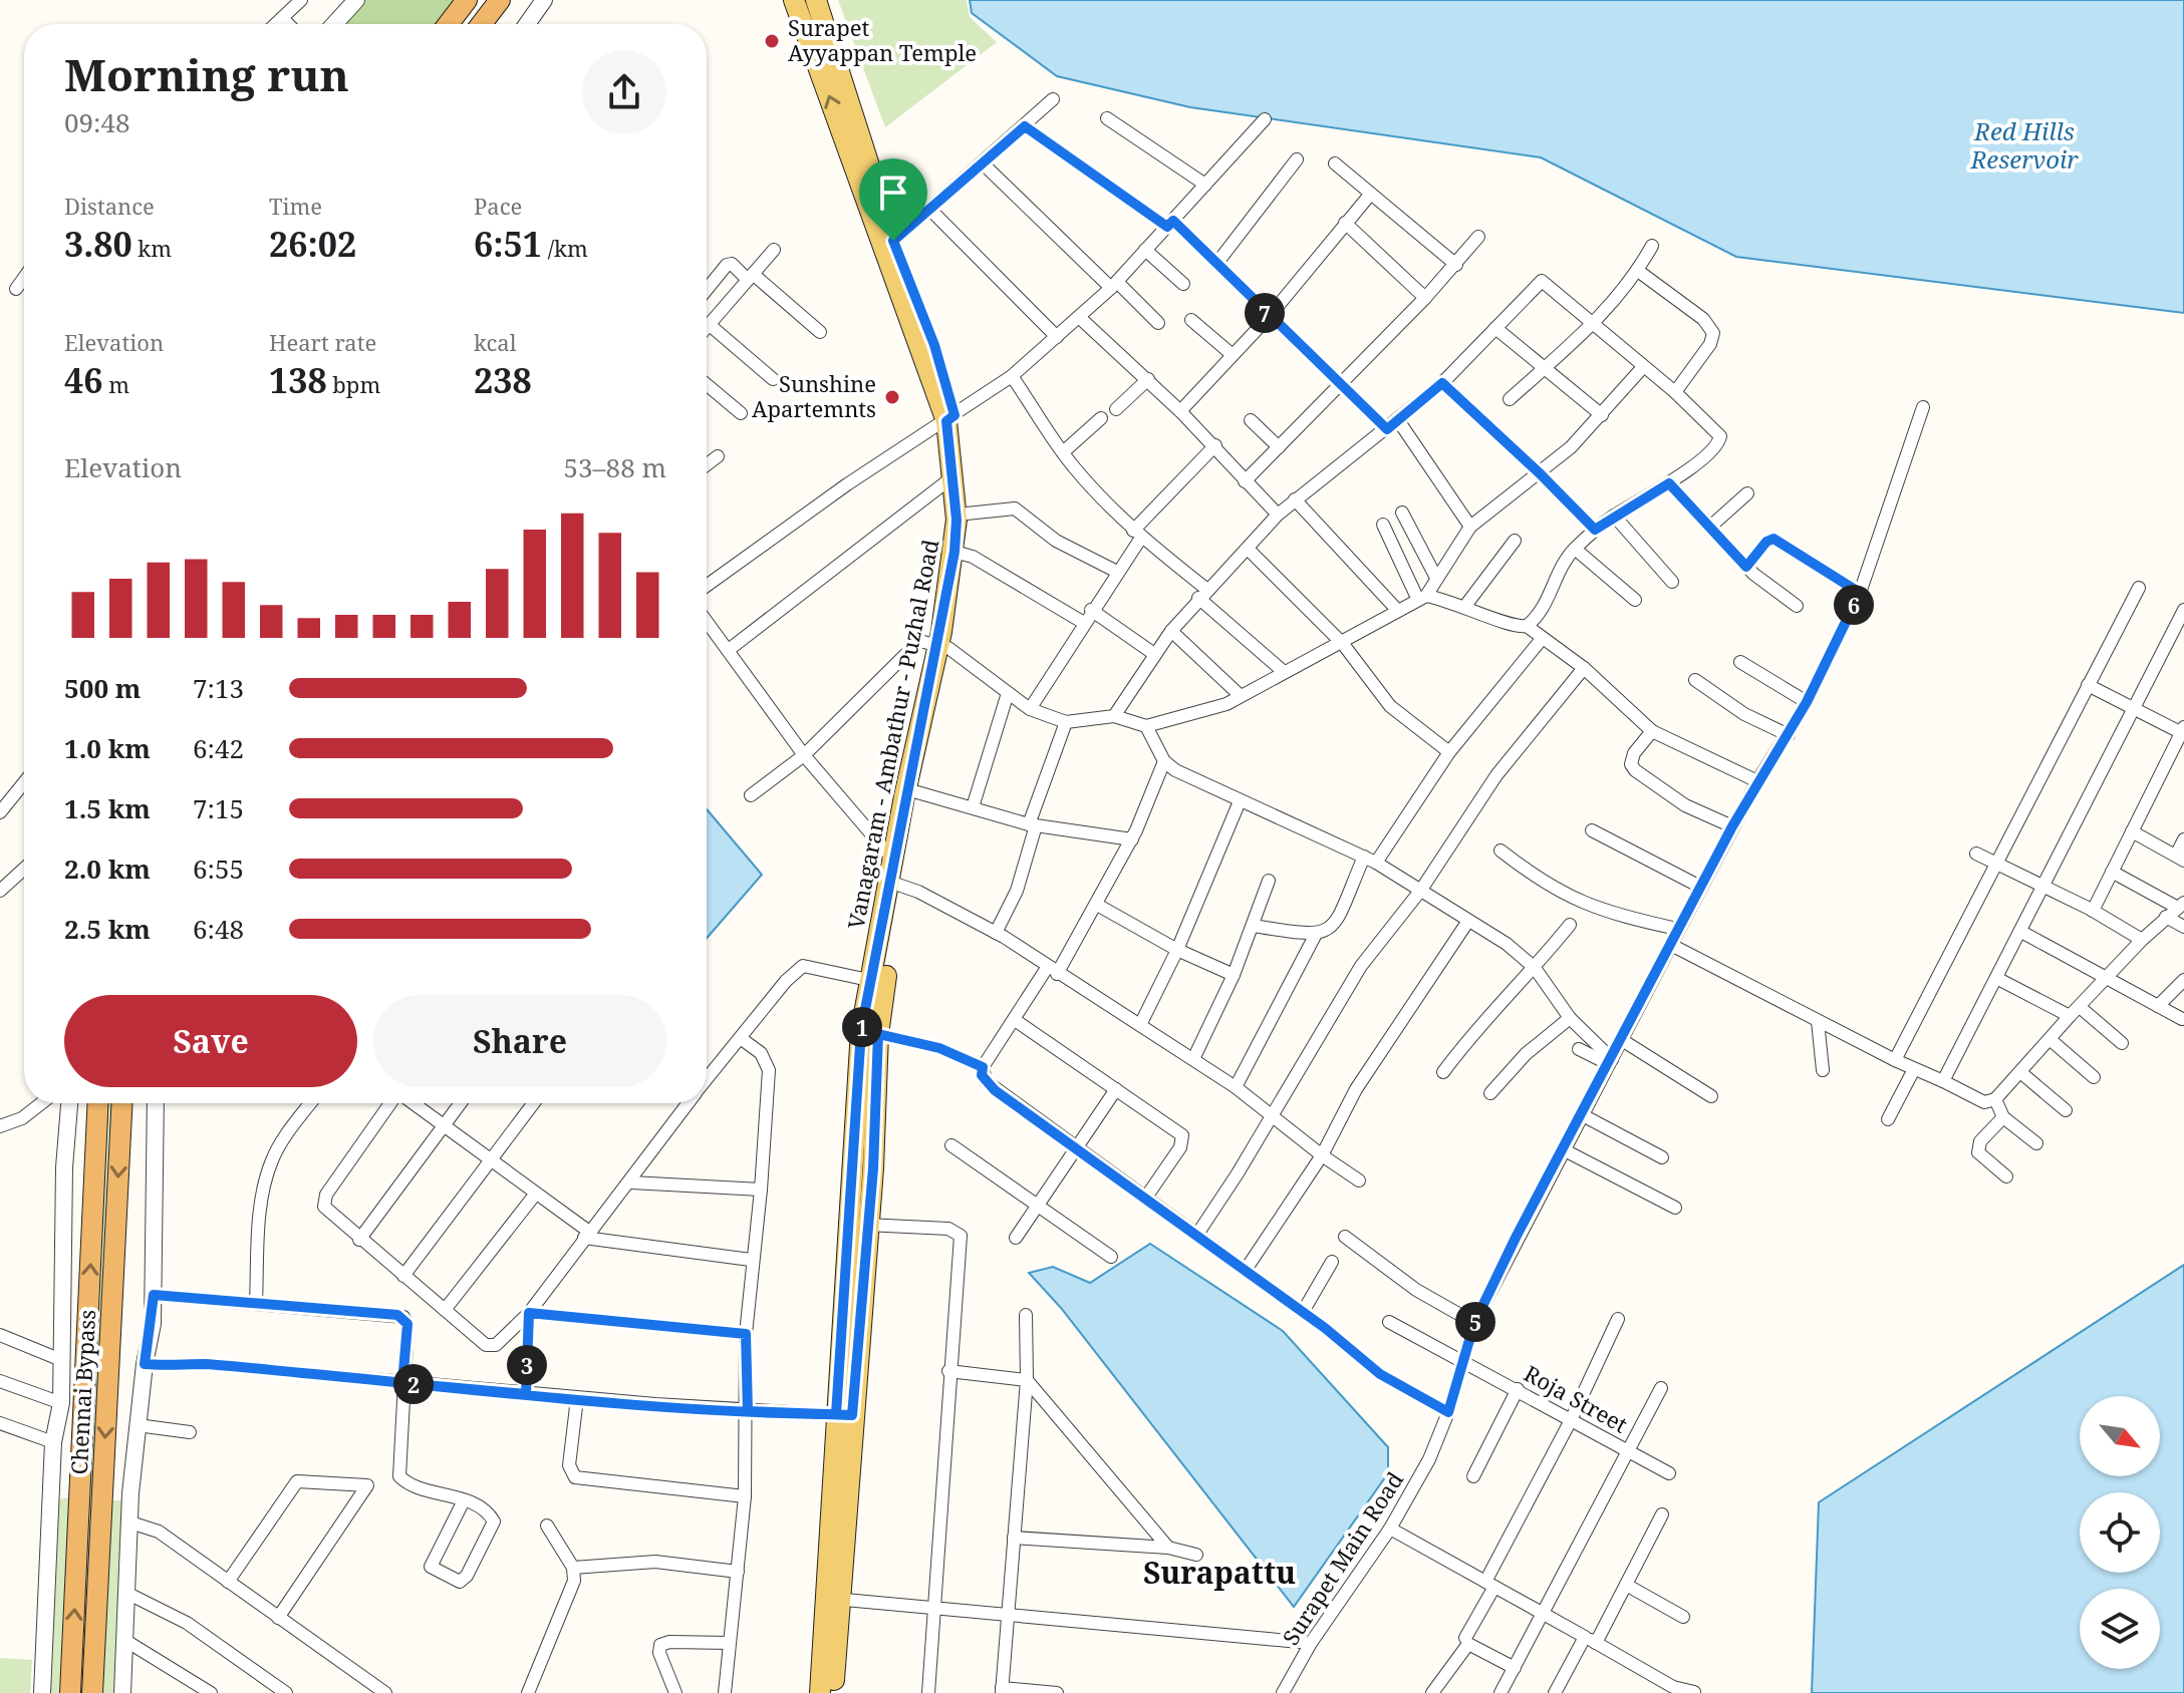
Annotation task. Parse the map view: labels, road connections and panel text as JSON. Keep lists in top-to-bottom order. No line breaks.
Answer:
{"streets":{"highway":["Chennai Bypass"],"main road":["Vanagaram - Ambathur - Puzhal Road"],"street":["Roja Street","Surapet Main Road"]},"crossings":[["Roja Street","Surapet Main Road"]],"districts":["Surapattu"],"water":["Red Hills Reservoir"],"places":["Surapet Ayyappan Temple","Sunshine Apartemnts"],"north":"bottom right","page":{"heading":["Morning run","09:48"],"stats":[["Distance","3.80 km"],["Time","26:02"],["Pace","6:51 /km"],["Elevation","46 m"],["Heart rate","138 bpm"],["kcal","238"]],"pins":["7","6","1","5","3","2"],"chart":["Elevation","53–88 m"],"list":[{"name":"500 m","note":"7:13"},{"name":"1.0 km","note":"6:42"},{"name":"1.5 km","note":"7:15"},{"name":"2.0 km","note":"6:55"},{"name":"2.5 km","note":"6:48"}],"buttons":["Save","Share"]}}
